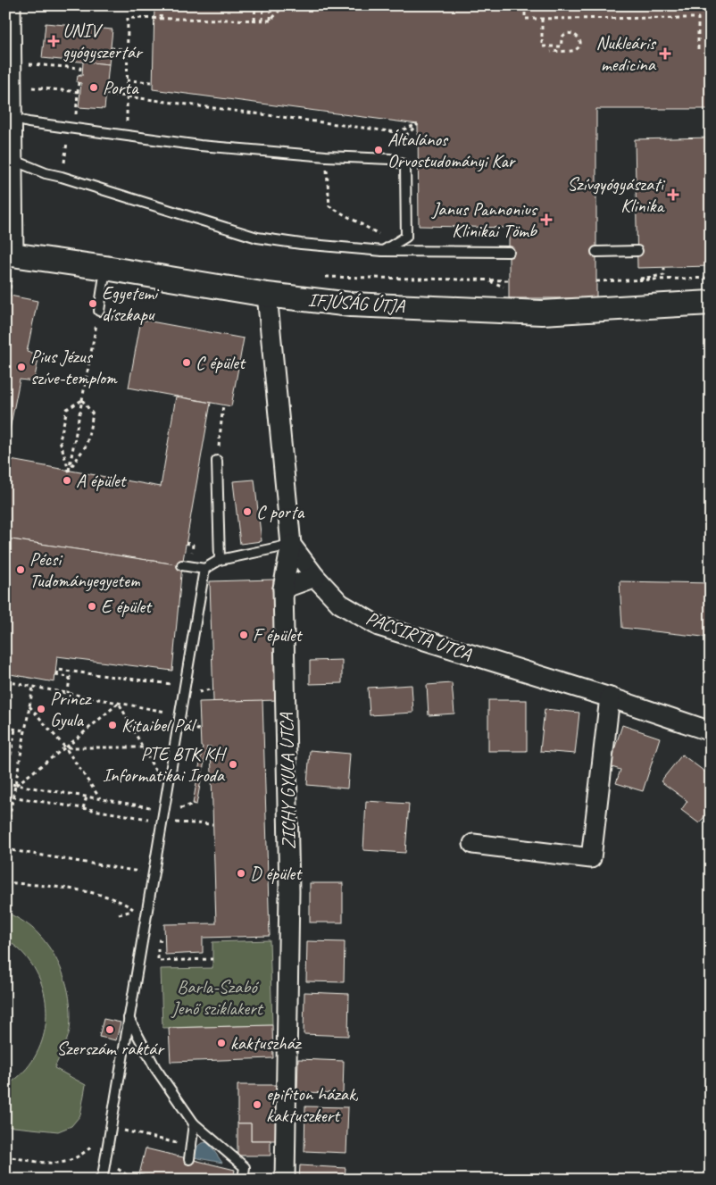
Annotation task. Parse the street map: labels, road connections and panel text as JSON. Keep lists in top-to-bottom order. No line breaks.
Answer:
{"streets":{"street":["IFJÚSÁG ÚTJA","PACSIRTA UTCA","ZICHY GYULA UTCA"]},"crossings":[["PACSIRTA UTCA","ZICHY GYULA UTCA"]],"parks":["Barla-Szabó Jenő sziklakert"],"places":{"health":["UNIV gyógyszertár","Nukleáris medicina","Szívgyógyászati Klinika","Janus Pannonius Klinikai Tömb"],"other":["Porta","Általános Orvostudományi Kar","Egyetemi díszkapu","C épület","Pius Jézus szíve-templom","A épület","C porta","Pécsi Tudományegyetem","E épület","F épület","Princz Gyula","Kitaibel Pál","PTE BTK KH Informatikai Iroda","D épület","Szerszám raktár","kaktuszház","epifiton házak, kaktuszkert"]}}
